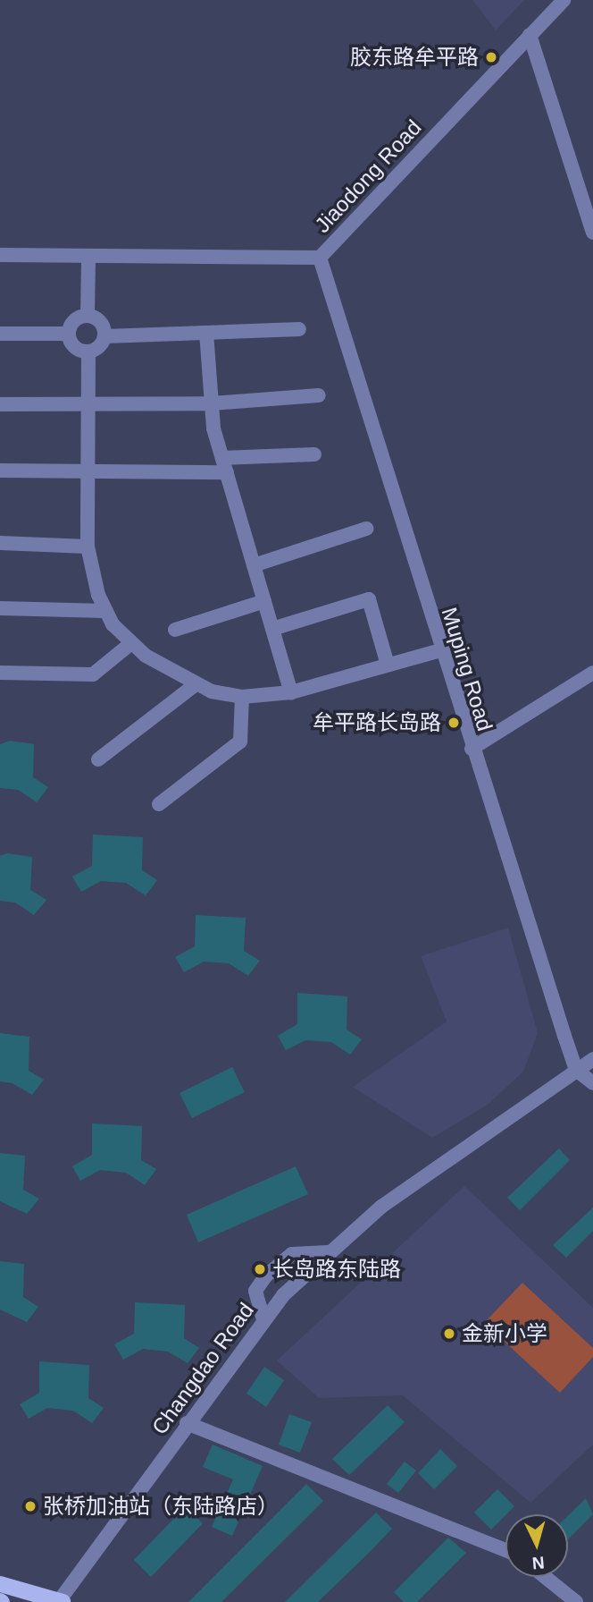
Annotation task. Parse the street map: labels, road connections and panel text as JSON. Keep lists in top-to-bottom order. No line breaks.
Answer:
{"streets":{"street":["Jiaodong Road","Muping Road","Changdao Road"]},"crossings":[["Jiaodong Road","Muping Road"],["Muping Road","Changdao Road"]],"places":["胶东路牟平路","牟平路长岛路","长岛路东陆路","金新小学","张桥加油站（东陆路店）"],"north":"bottom"}
